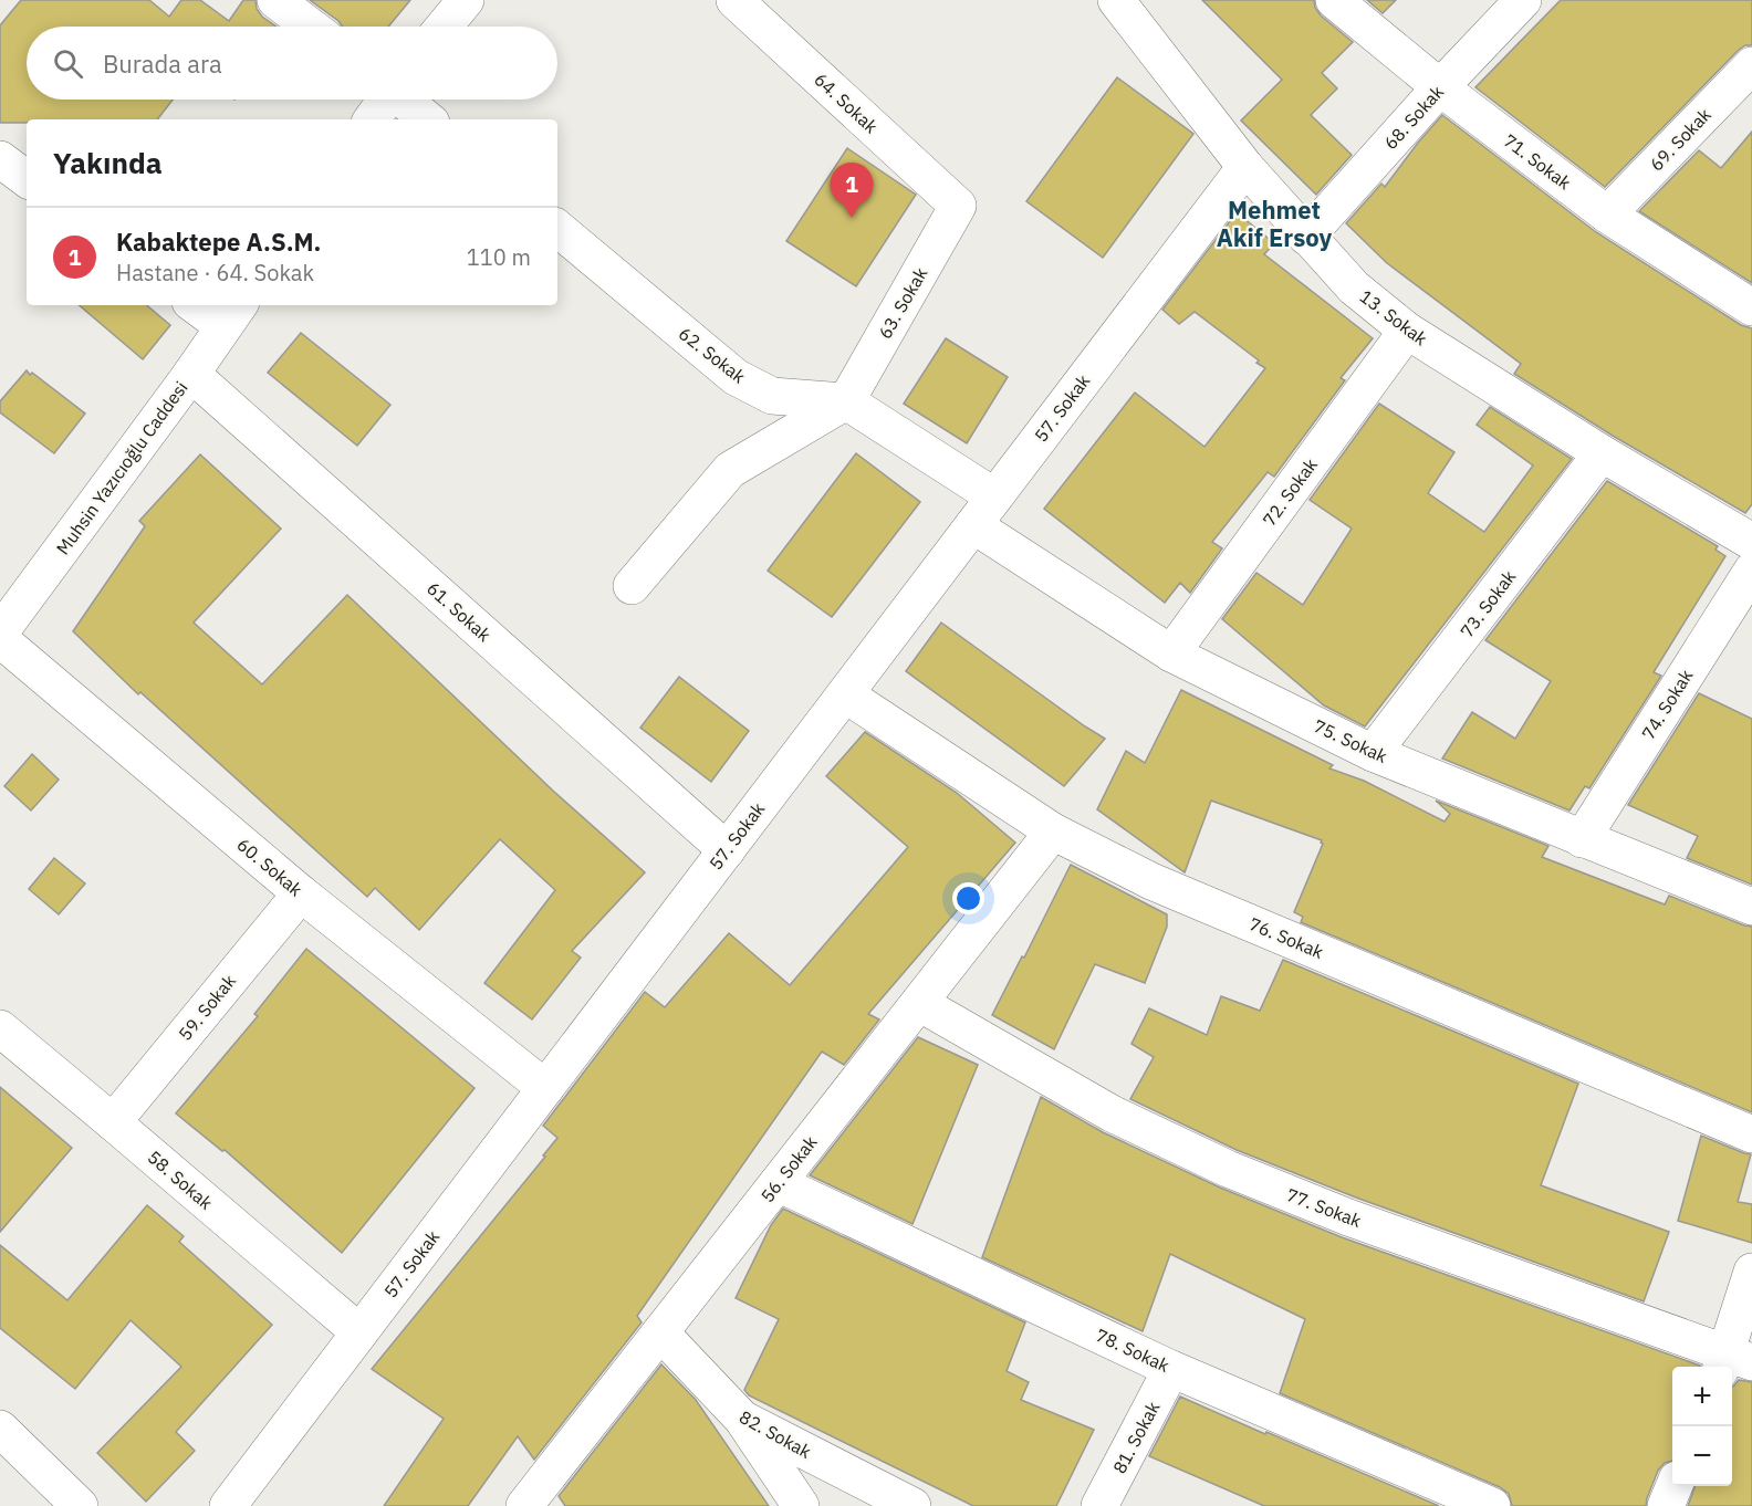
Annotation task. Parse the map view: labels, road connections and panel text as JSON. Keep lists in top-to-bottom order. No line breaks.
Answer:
{"streets":{"street":["64. Sokak","68. Sokak","69. Sokak","71. Sokak","63. Sokak","13. Sokak","62. Sokak","57. Sokak","Muhsin Yazıcıoğlu Caddesi","72. Sokak","73. Sokak","61. Sokak","74. Sokak","75. Sokak","60. Sokak","76. Sokak","59. Sokak","56. Sokak","58. Sokak","77. Sokak","78. Sokak","82. Sokak","81. Sokak"]},"crossings":[["64. Sokak","63. Sokak"],["68. Sokak","71. Sokak"],["68. Sokak","13. Sokak"],["69. Sokak","71. Sokak"],["63. Sokak","62. Sokak"],["13. Sokak","57. Sokak"],["13. Sokak","72. Sokak"],["13. Sokak","73. Sokak"],["62. Sokak","57. Sokak"],["57. Sokak","61. Sokak"],["57. Sokak","75. Sokak"],["57. Sokak","60. Sokak"],["57. Sokak","76. Sokak"],["57. Sokak","58. Sokak"],["Muhsin Yazıcıoğlu Caddesi","61. Sokak"],["72. Sokak","75. Sokak"],["73. Sokak","75. Sokak"],["74. Sokak","75. Sokak"],["60. Sokak","59. Sokak"],["76. Sokak","56. Sokak"],["59. Sokak","58. Sokak"],["56. Sokak","77. Sokak"],["56. Sokak","78. Sokak"],["56. Sokak","82. Sokak"],["78. Sokak","81. Sokak"]],"districts":["Mehmet Akif Ersoy"],"page":{"search":"Burada ara","heading":"Yakında","pins":"1","list":[{"mark":"1","name":"Kabaktepe A.S.M.","note":"Hastane · 64. Sokak","value":"110 m"}],"map_buttons":["+","−"]}}
